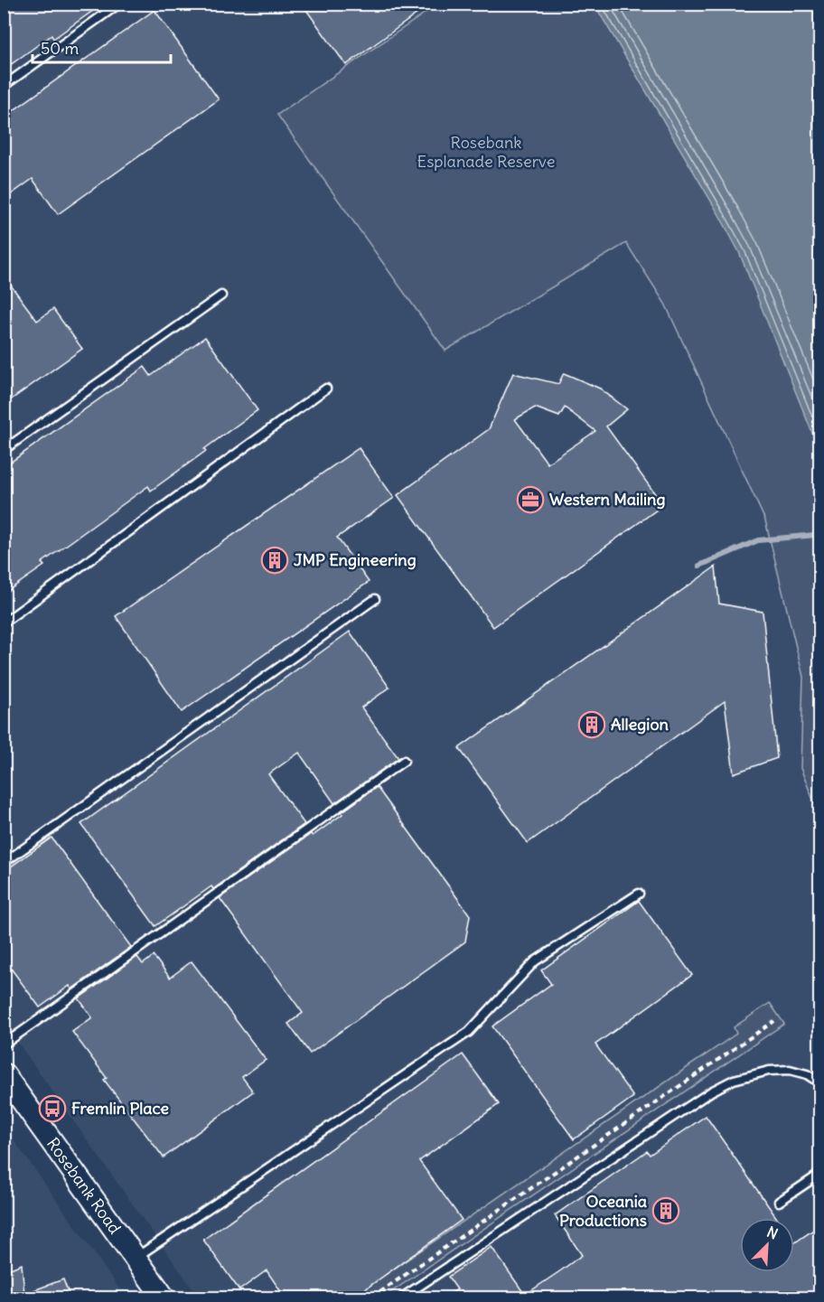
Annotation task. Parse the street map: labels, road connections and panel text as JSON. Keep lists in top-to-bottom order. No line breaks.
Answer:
{"streets":{"main road":["Rosebank Road"]},"parks":["Rosebank Esplanade Reserve"],"places":{"office":["Western Mailing"],"building":["JMP Engineering","Allegion","Oceania Productions"],"bus stop":["Fremlin Place"]},"scale_bar":"50 m","north":"top right"}
